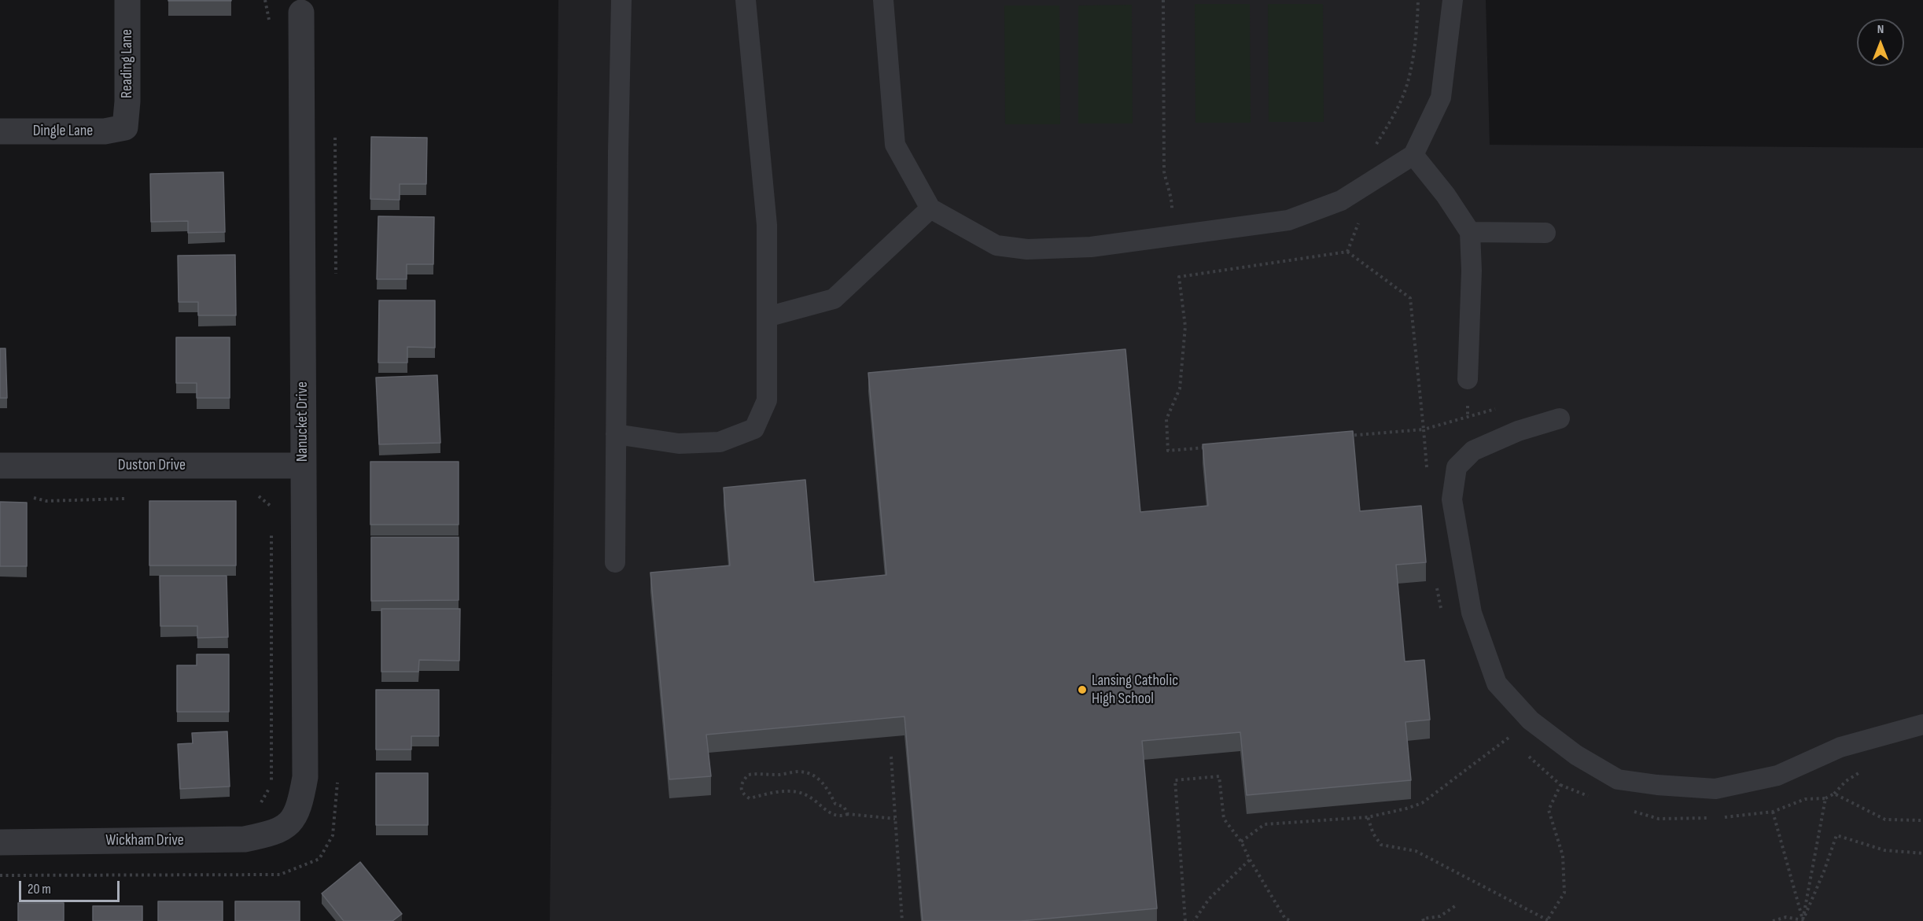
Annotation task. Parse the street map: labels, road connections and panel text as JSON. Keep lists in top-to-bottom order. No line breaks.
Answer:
{"streets":{"street":["Reading Lane","Dingle Lane","Nanucket Drive","Duston Drive","Wickham Drive"]},"crossings":[["Reading Lane","Dingle Lane"],["Nanucket Drive","Duston Drive"],["Nanucket Drive","Wickham Drive"]],"places":["Lansing Catholic High School"],"scale_bar":"20 m","north":"top"}
